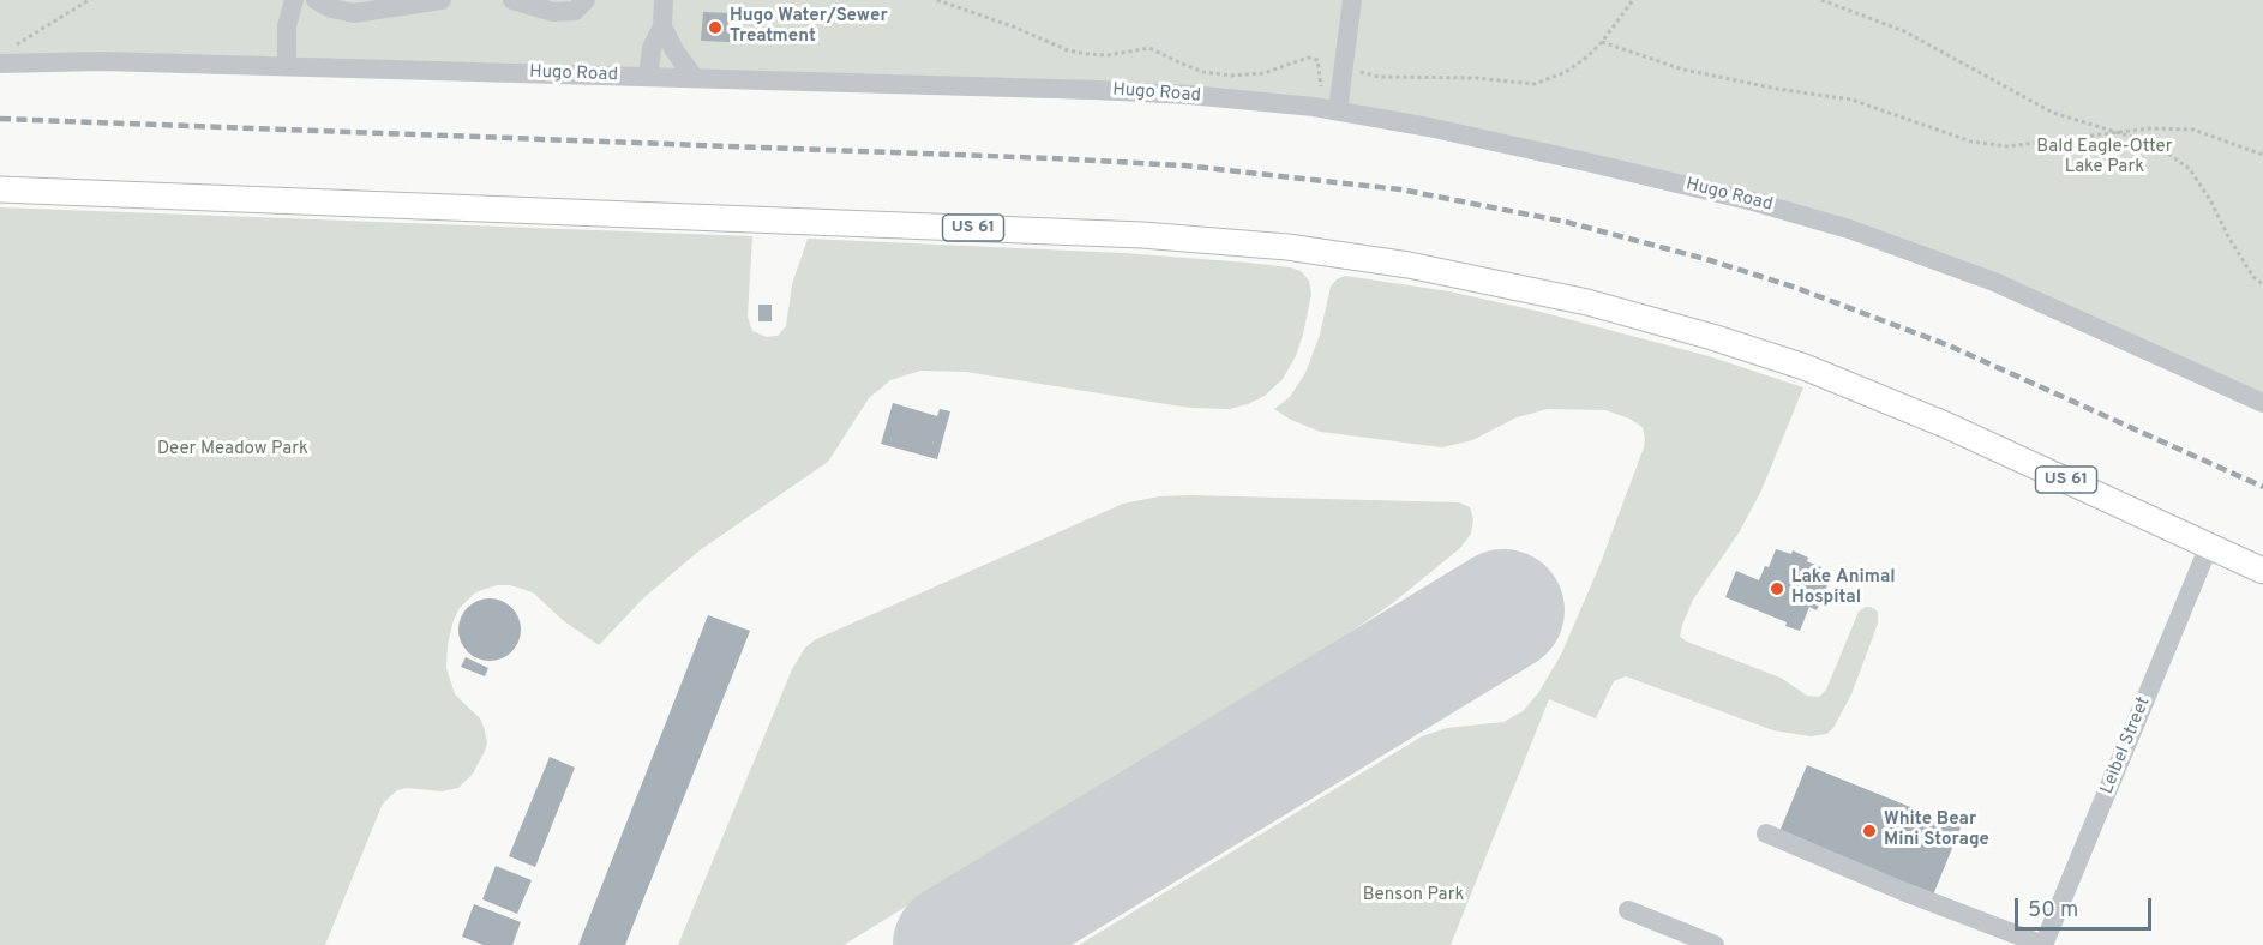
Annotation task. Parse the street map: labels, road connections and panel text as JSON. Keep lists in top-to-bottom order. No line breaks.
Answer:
{"streets":{"main road":["US 61"],"street":["Hugo Road","Leibel Street"]},"crossings":[["US 61","Leibel Street"]],"parks":["Bald Eagle-Otter Lake Park","Deer Meadow Park","Benson Park"],"places":["Hugo Water/Sewer Treatment","Lake Animal Hospital","White Bear Mini Storage"],"scale_bar":"50 m"}
